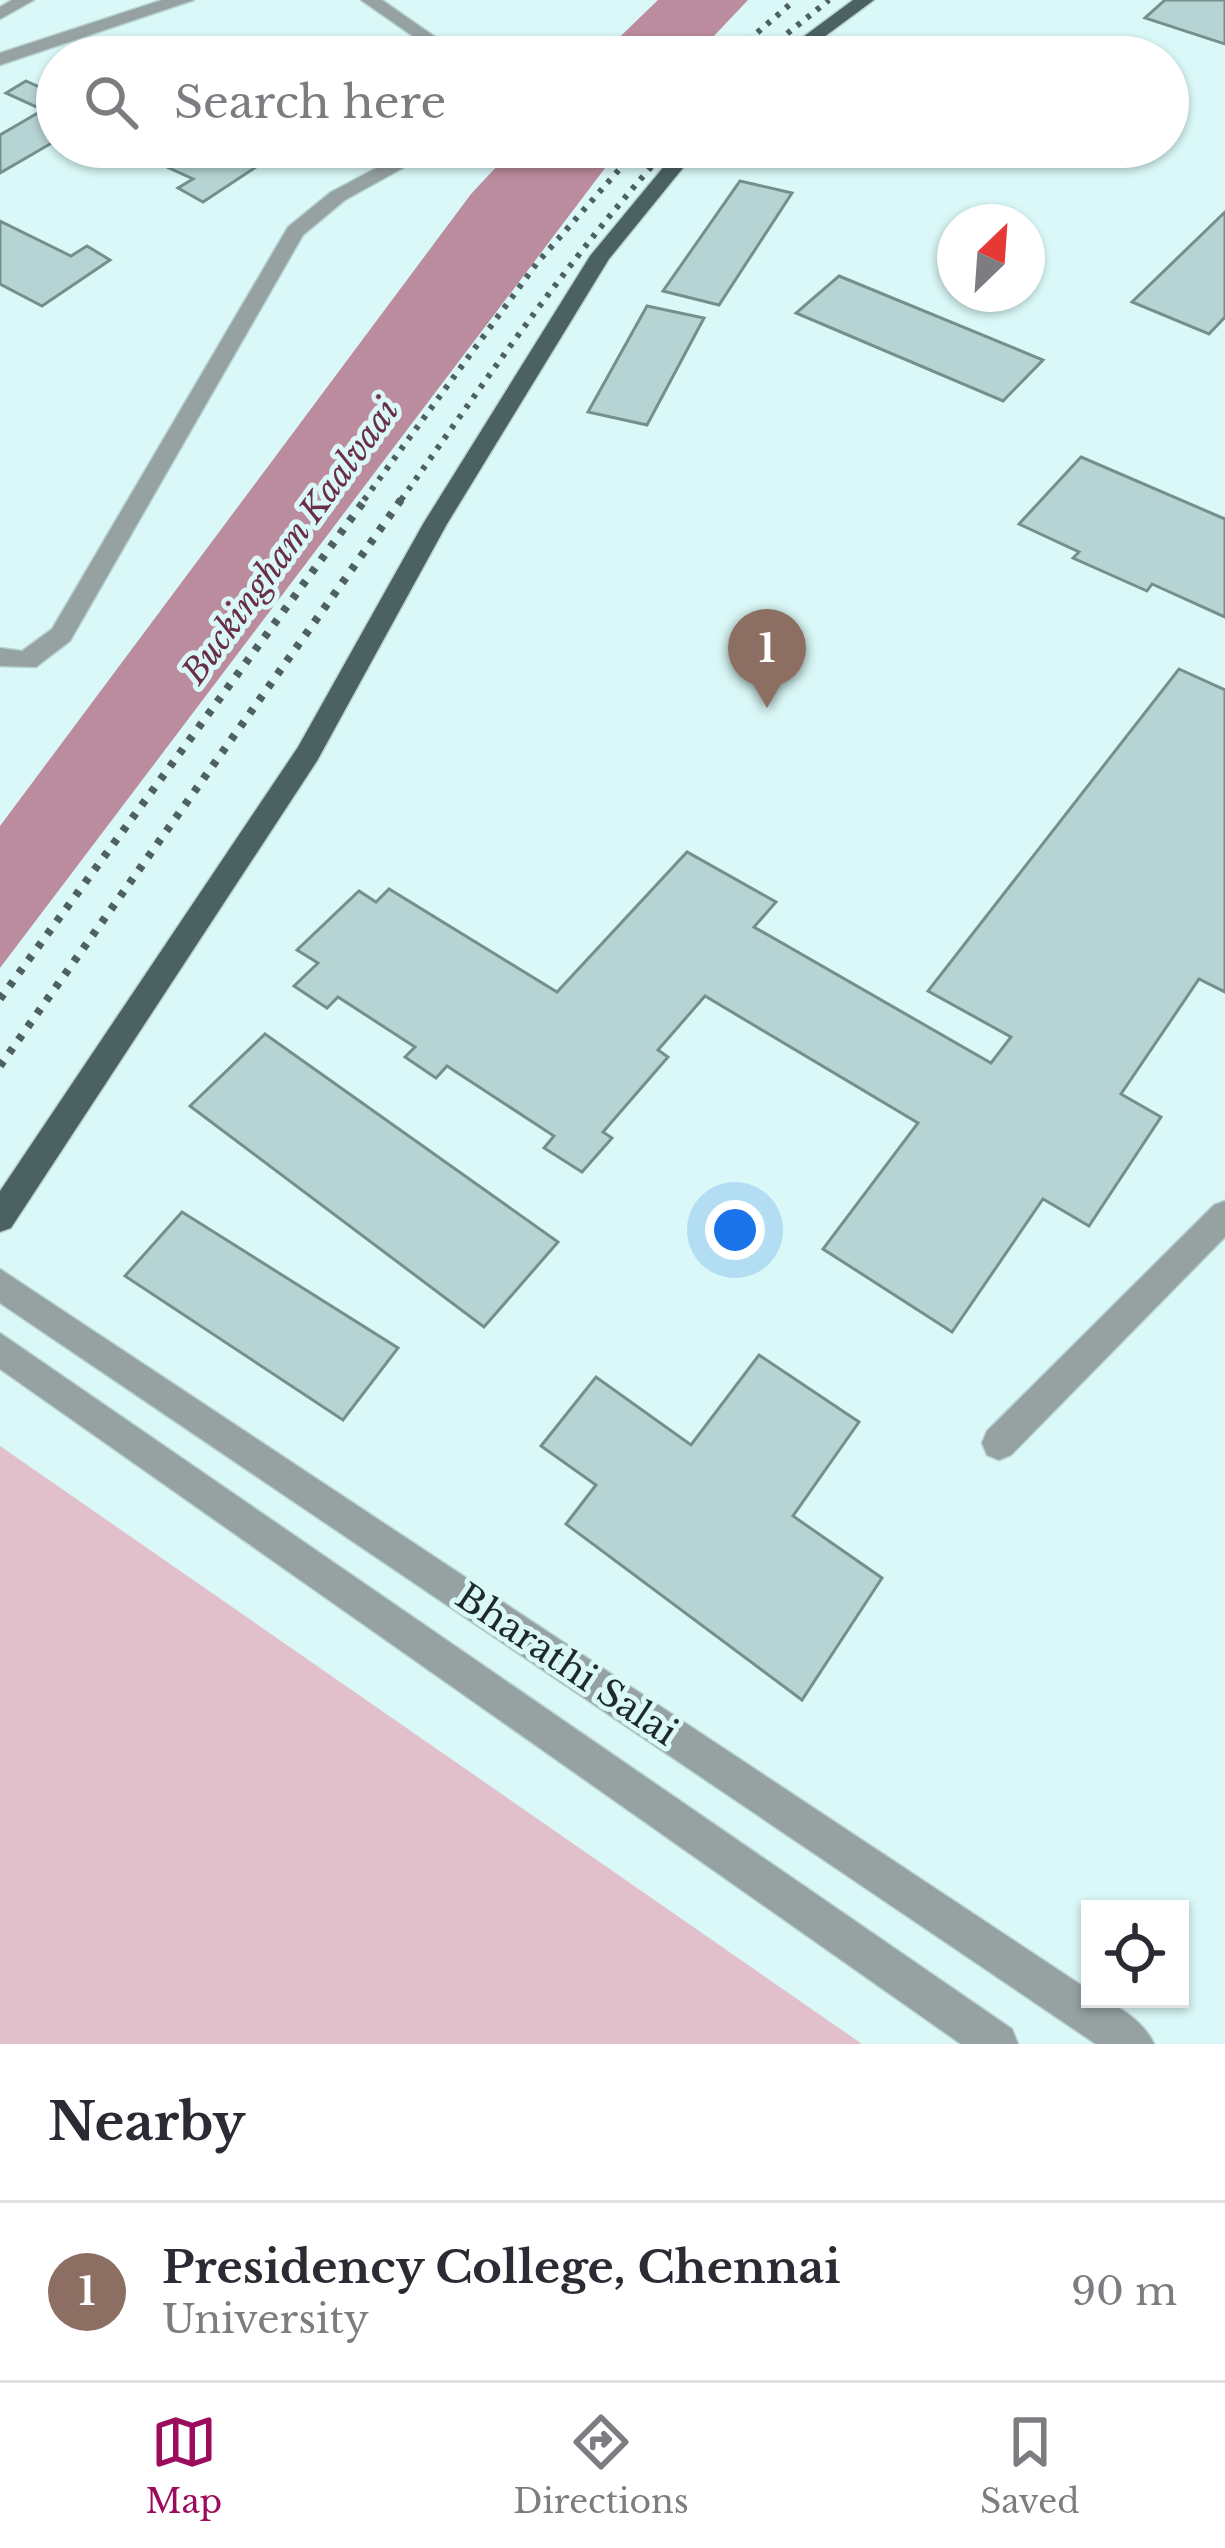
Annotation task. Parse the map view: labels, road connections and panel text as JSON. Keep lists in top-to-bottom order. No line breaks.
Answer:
{"streets":{"street":["Bharathi Salai"]},"water":["Buckingham Kaalvaai"],"north":"top right","page":{"search":"Search here","pins":"1","heading":"Nearby","list":[{"mark":"1","name":"Presidency College, Chennai","note":"University","value":"90 m"}],"nav":["Map","Directions","Saved"]}}
